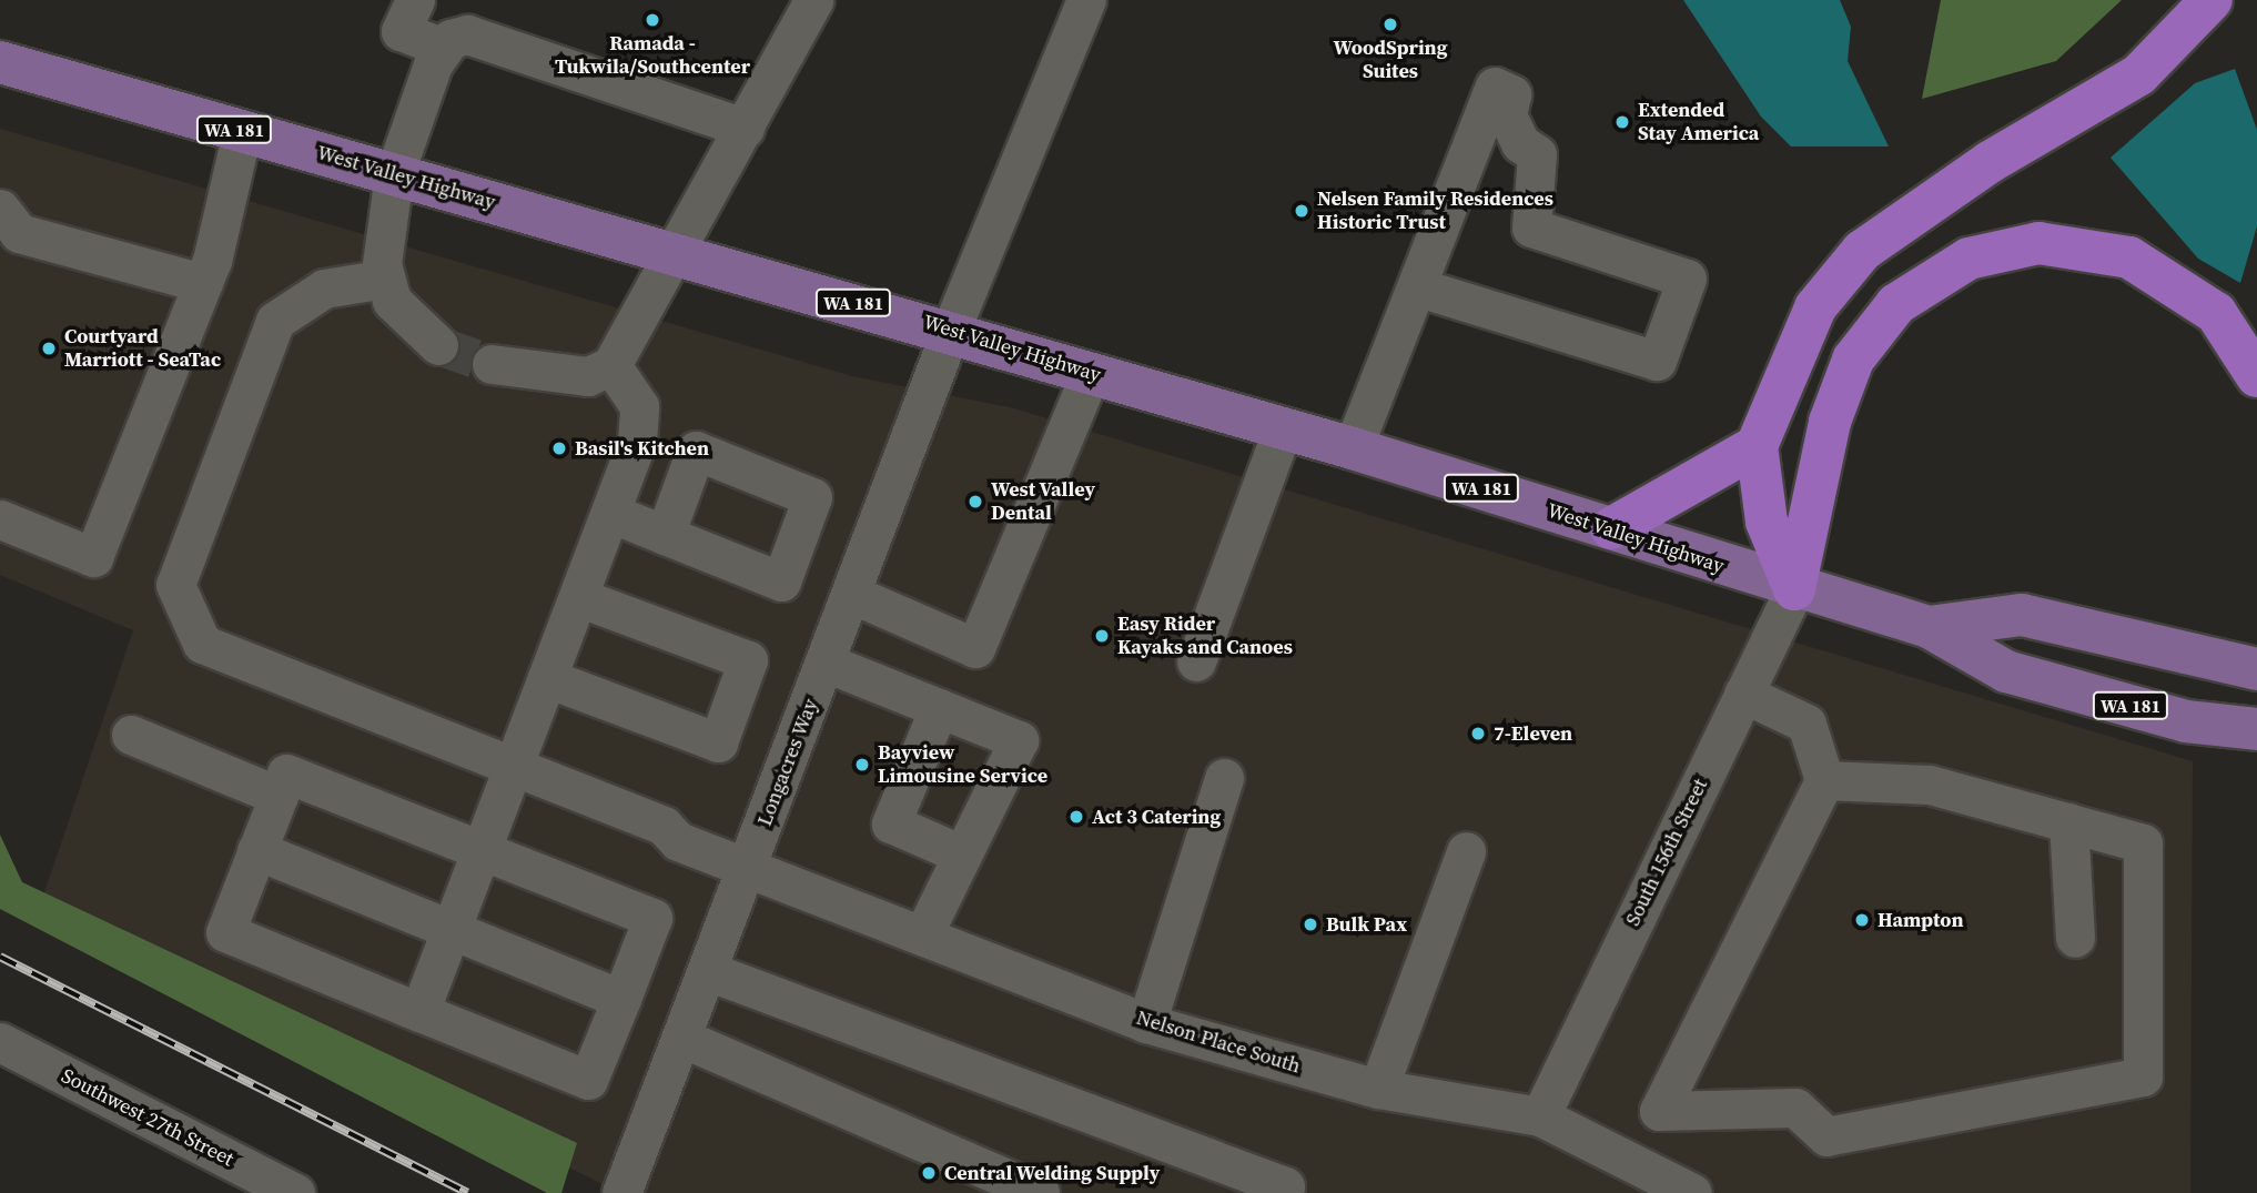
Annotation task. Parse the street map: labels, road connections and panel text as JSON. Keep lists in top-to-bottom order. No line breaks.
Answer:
{"streets":{"main road":["WA 181","West Valley Highway"],"street":["Longacres Way","South 156th Street","Nelson Place South","Southwest 27th Street"]},"crossings":[["West Valley Highway","Longacres Way"],["West Valley Highway","South 156th Street"],["Longacres Way","Nelson Place South"],["South 156th Street","Nelson Place South"]],"places":["Ramada - Tukwila/Southcenter","WoodSpring Suites","Extended Stay America","Nelsen Family Residences Historic Trust","Courtyard Marriott - SeaTac","Basil's Kitchen","West Valley Dental","Easy Rider Kayaks and Canoes","7-Eleven","Bayview Limousine Service","Act 3 Catering","Hampton","Bulk Pax","Central Welding Supply"]}
